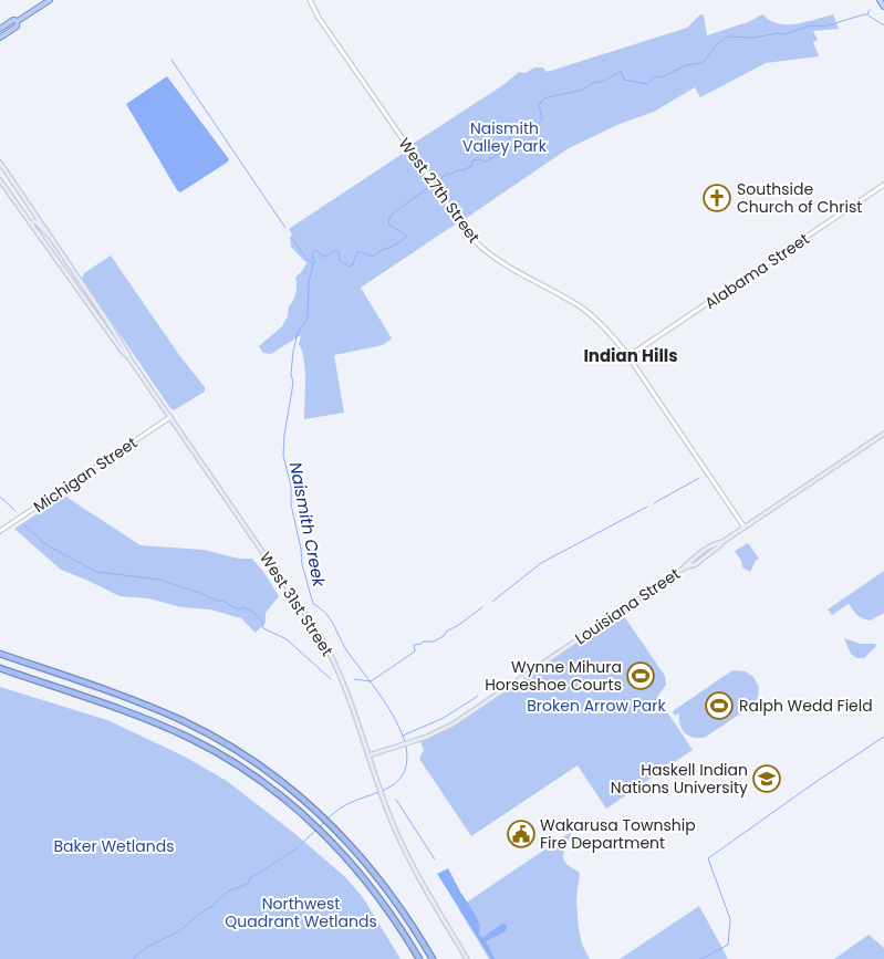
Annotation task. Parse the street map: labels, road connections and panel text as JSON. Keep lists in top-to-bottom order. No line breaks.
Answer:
{"streets":{"main road":["West 31st Street","Louisiana Street"],"street":["West 27th Street","Alabama Street","Michigan Street"]},"crossings":[["West 27th Street","Alabama Street"],["West 27th Street","Louisiana Street"],["Michigan Street","West 31st Street"],["West 31st Street","Louisiana Street"]],"districts":["Indian Hills"],"water":["Naismith Creek"],"parks":["Naismith Valley Park","Broken Arrow Park","Baker Wetlands","Northwest Quadrant Wetlands"],"places":{"church":["Southside Church of Christ"],"sports":["Wynne Mihura Horseshoe Courts","Ralph Wedd Field"],"school or university":["Haskell Indian Nations University"],"public building":["Wakarusa Township Fire Department"]}}
